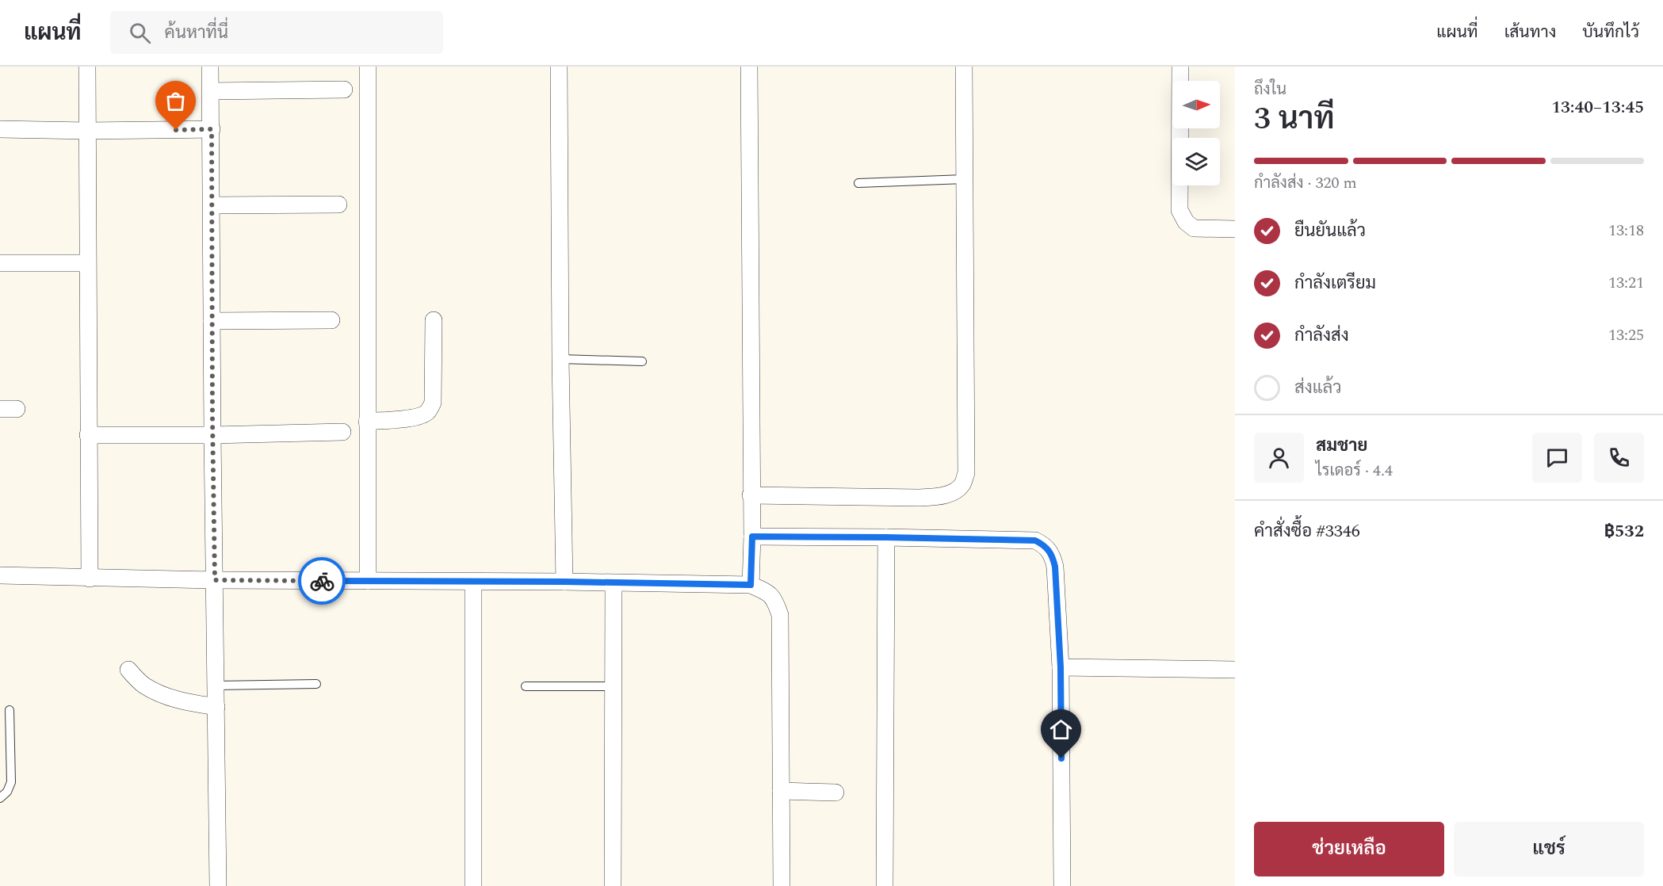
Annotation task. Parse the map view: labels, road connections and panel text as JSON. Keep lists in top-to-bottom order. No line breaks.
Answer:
{"north":"right","page":{"header":"แผนที่","search":"ค้นหาที่นี่","nav":["แผนที่","เส้นทาง","บันทึกไว้"],"heading":["3 นาที","ถึงใน","13:40–13:45"],"panel":["สมชาย","ไรเดอร์ · 4.4","คำสั่งซื้อ #3346","฿532"],"bar":"กำลังส่ง · 320 m","list":[["ยืนยันแล้ว","13:18"],["กำลังเตรียม","13:21"],["กำลังส่ง","13:25"],"ส่งแล้ว"],"buttons":["ช่วยเหลือ","แชร์"]}}
